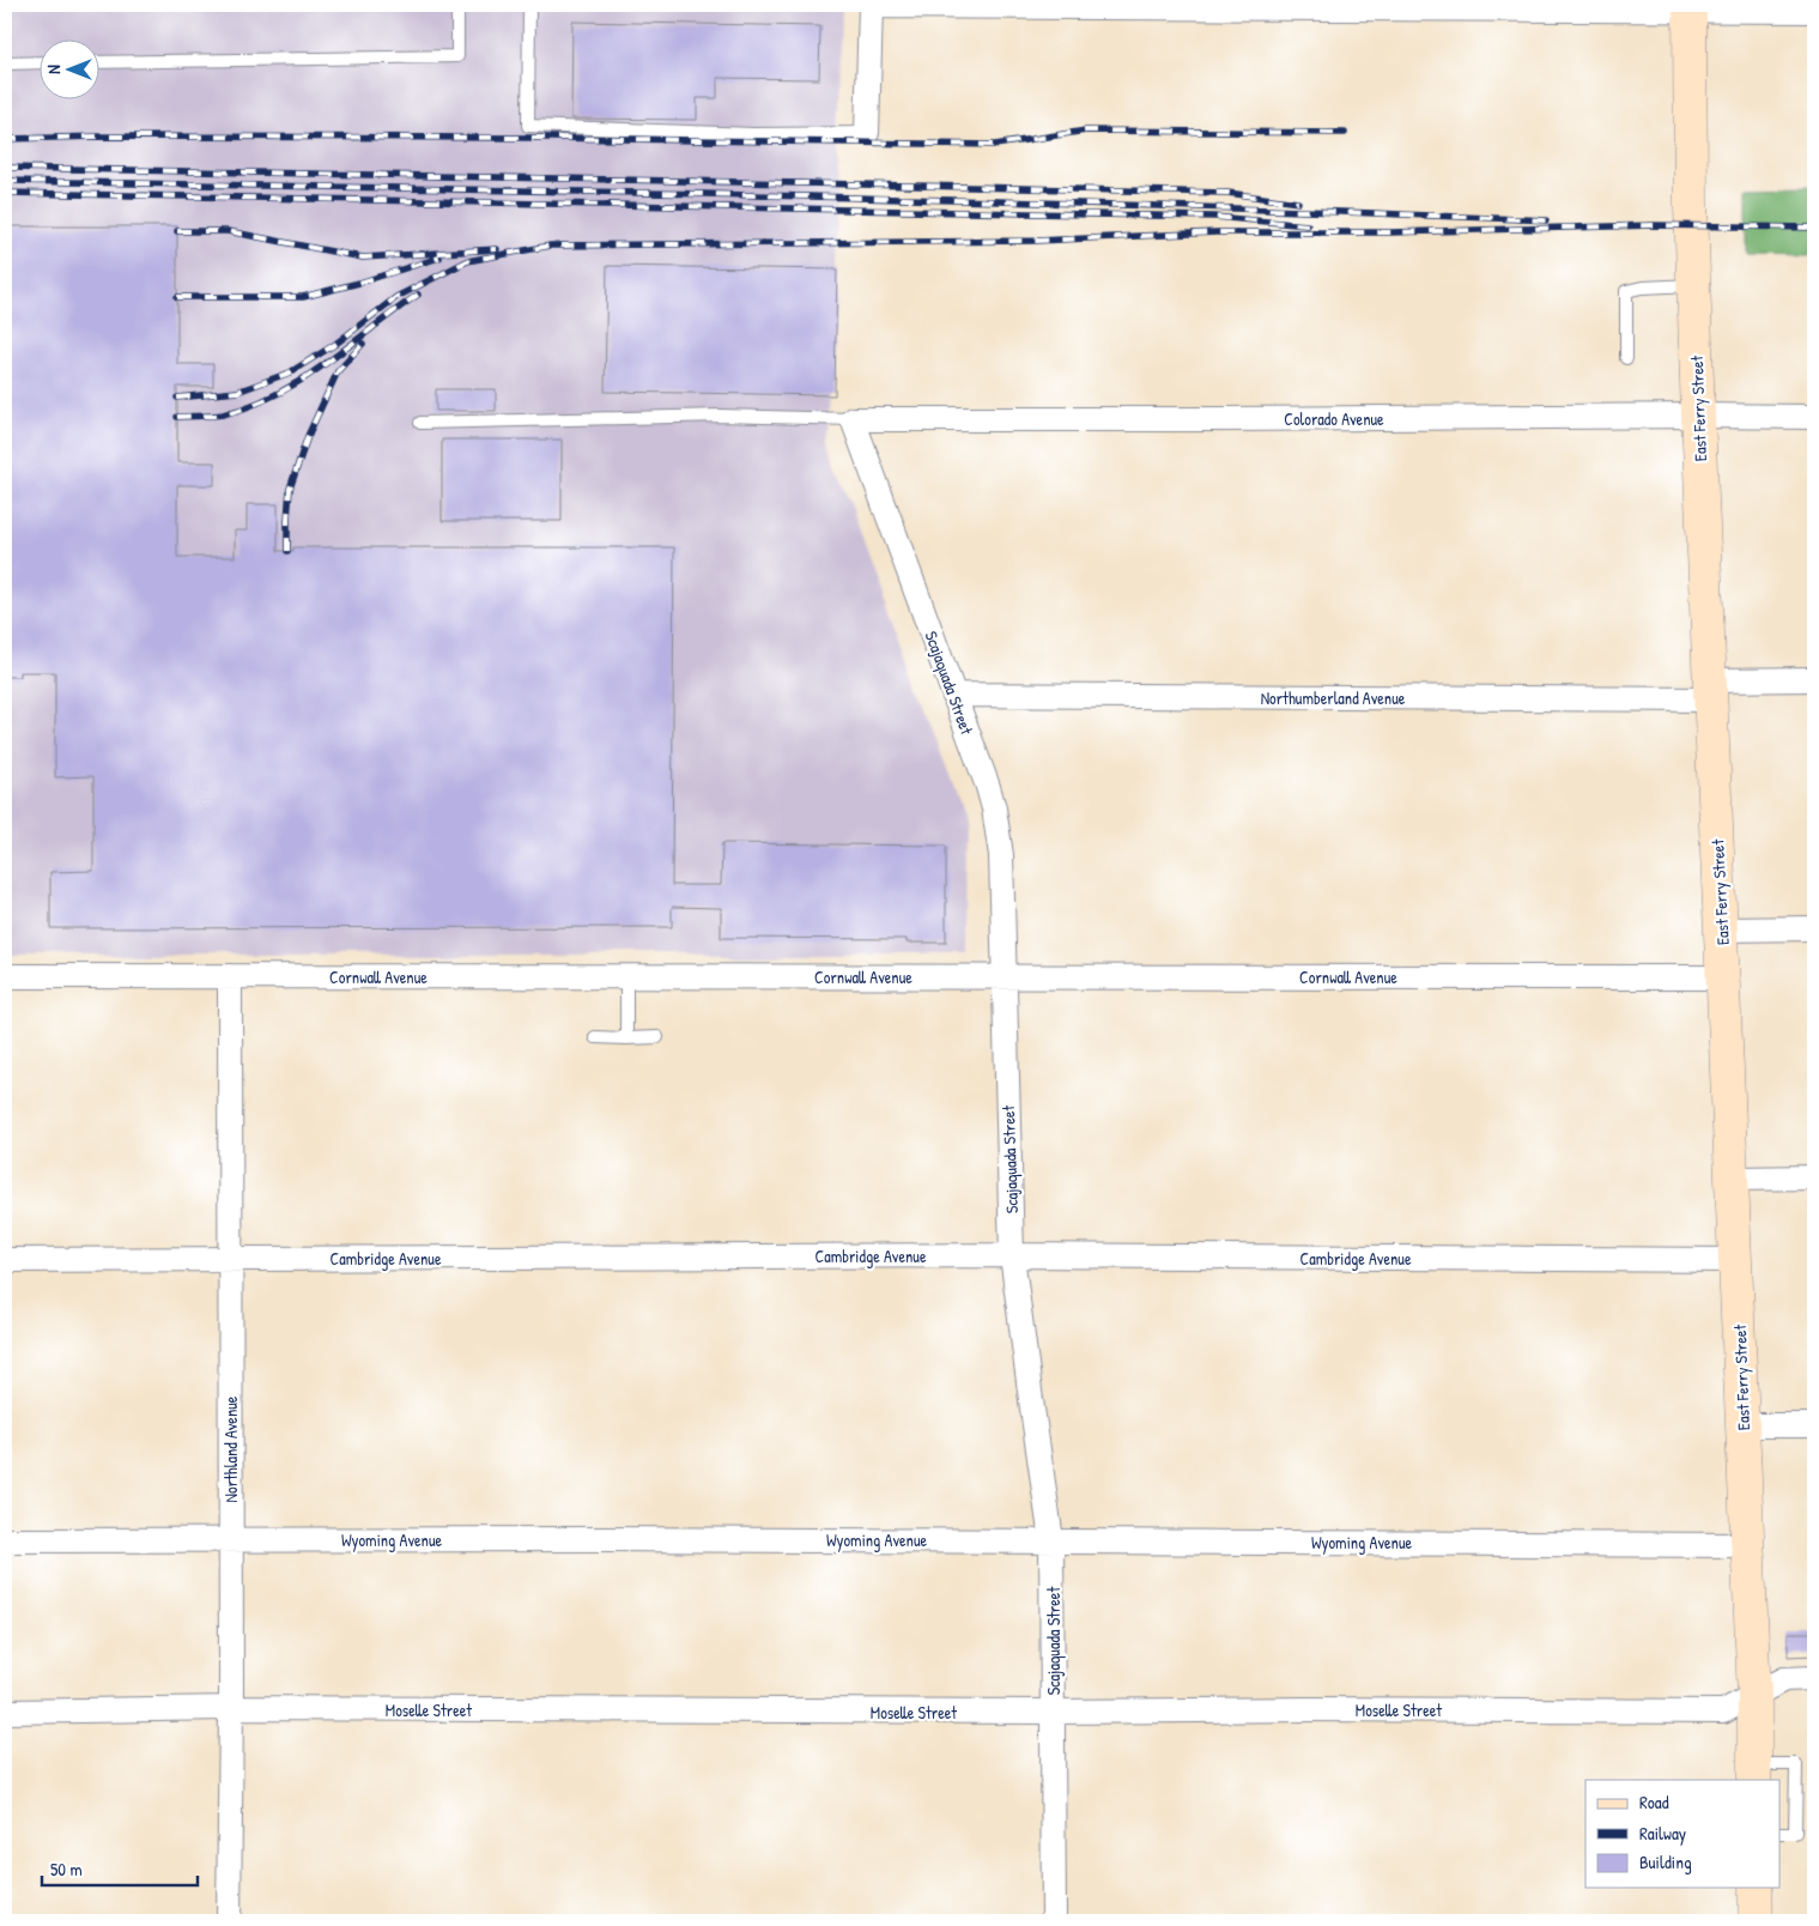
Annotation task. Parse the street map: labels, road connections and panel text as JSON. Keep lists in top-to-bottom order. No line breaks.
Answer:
{"streets":{"street":["East Ferry Street","Colorado Avenue","Scajaquada Street","Northumberland Avenue","Cornwall Avenue","Cambridge Avenue","Northland Avenue","Wyoming Avenue","Moselle Street"]},"crossings":[["East Ferry Street","Colorado Avenue"],["East Ferry Street","Northumberland Avenue"],["East Ferry Street","Cornwall Avenue"],["East Ferry Street","Cambridge Avenue"],["East Ferry Street","Wyoming Avenue"],["East Ferry Street","Moselle Street"],["Colorado Avenue","Scajaquada Street"],["Scajaquada Street","Northumberland Avenue"],["Scajaquada Street","Cornwall Avenue"],["Scajaquada Street","Cambridge Avenue"],["Scajaquada Street","Wyoming Avenue"],["Scajaquada Street","Moselle Street"],["Cornwall Avenue","Northland Avenue"],["Cambridge Avenue","Northland Avenue"],["Northland Avenue","Wyoming Avenue"],["Northland Avenue","Moselle Street"]],"legend":["Road","Railway","Building"],"scale_bar":"50 m","north":"left"}
